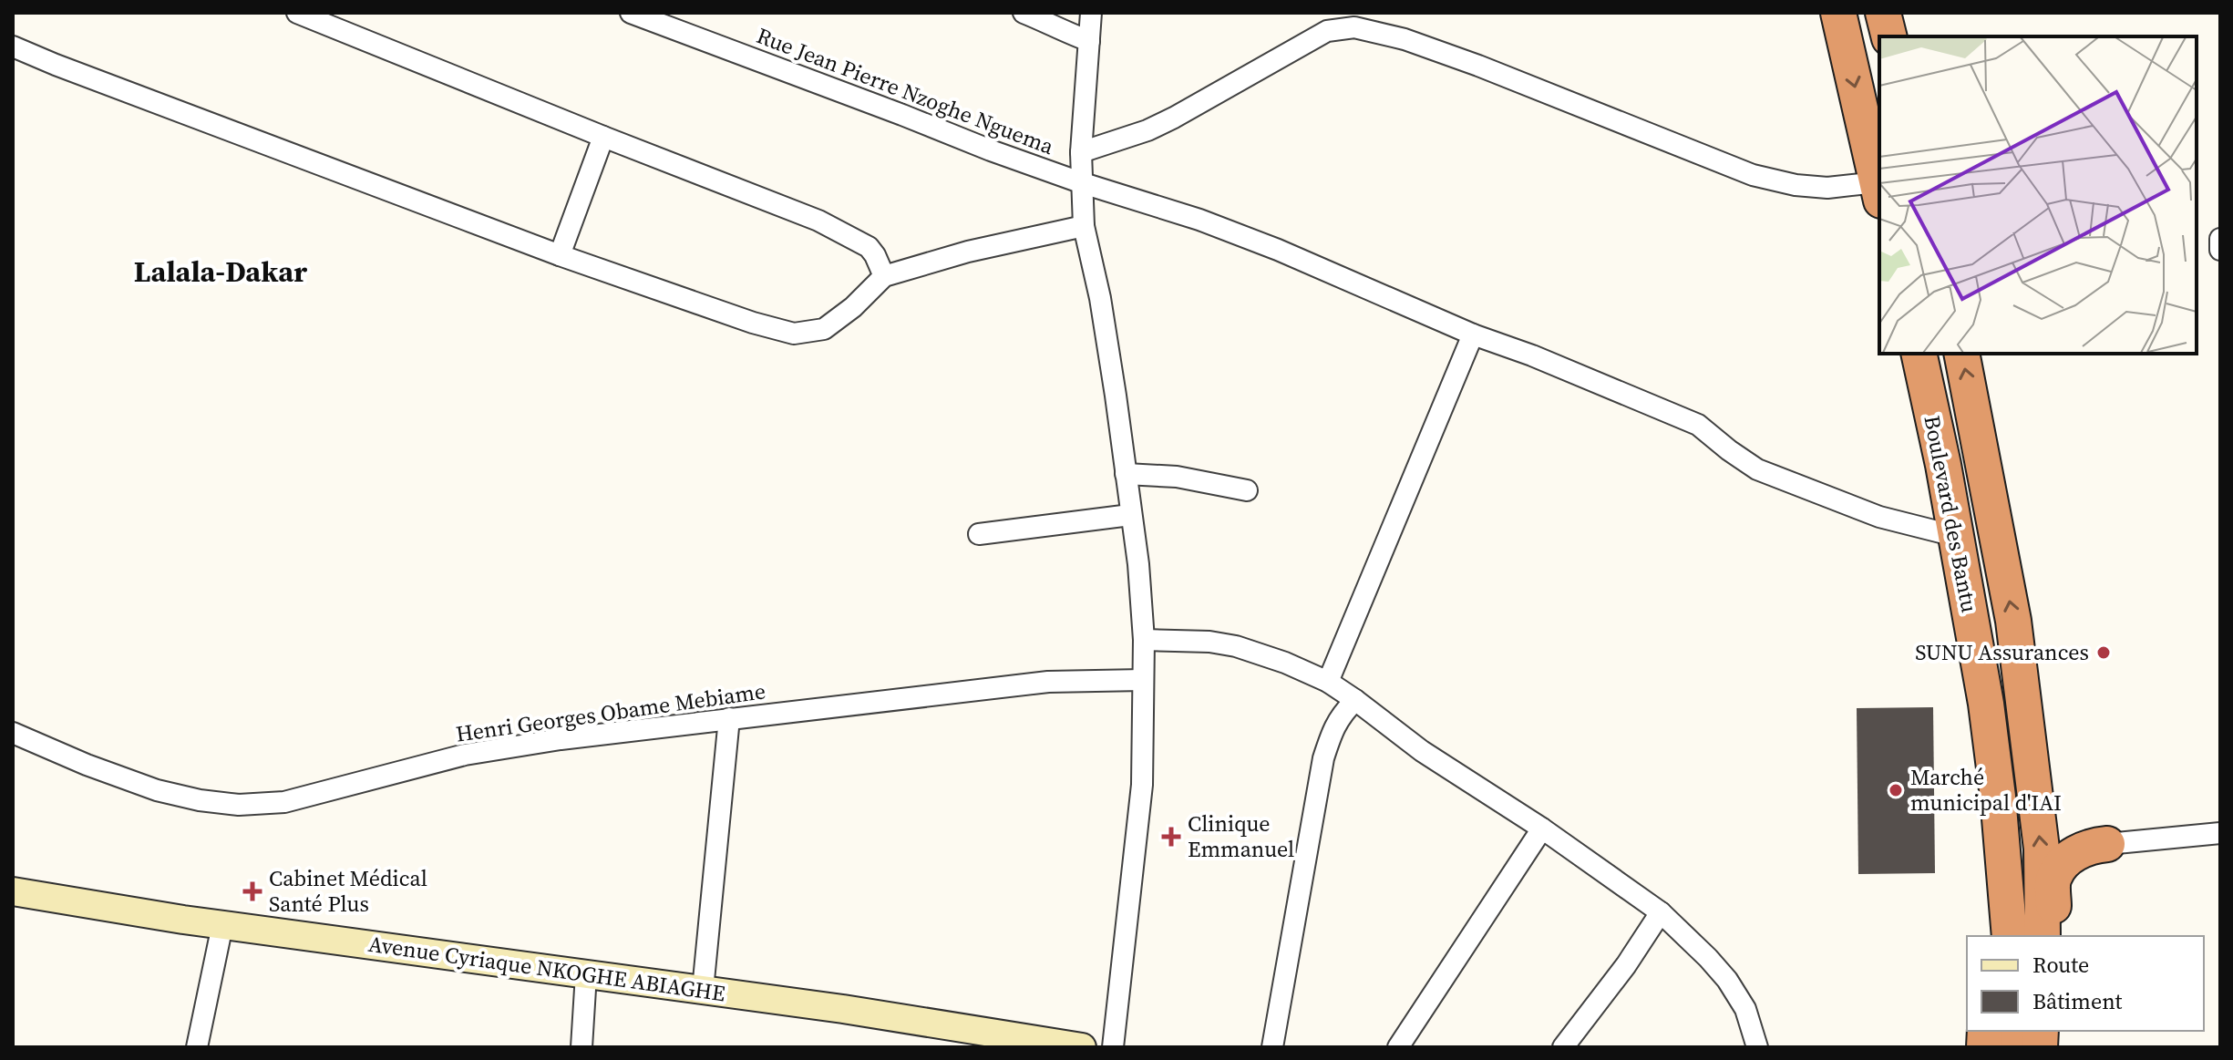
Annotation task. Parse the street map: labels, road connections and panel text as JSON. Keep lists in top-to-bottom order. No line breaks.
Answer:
{"streets":{"highway":["Boulevard des Bantu"],"street":["Rue Jean Pierre Nzoghe Nguema","Henri Georges Obame Mebiame","Avenue Cyriaque NKOGHE ABIAGHE"]},"crossings":[["Rue Jean Pierre Nzoghe Nguema","Boulevard des Bantu"]],"districts":["Lalala-Dakar"],"places":{"other":["SUNU Assurances","Marché municipal d'IAI"],"health":["Clinique Emmanuel","Cabinet Médical Santé Plus"]},"legend":["Route","Bâtiment"]}
